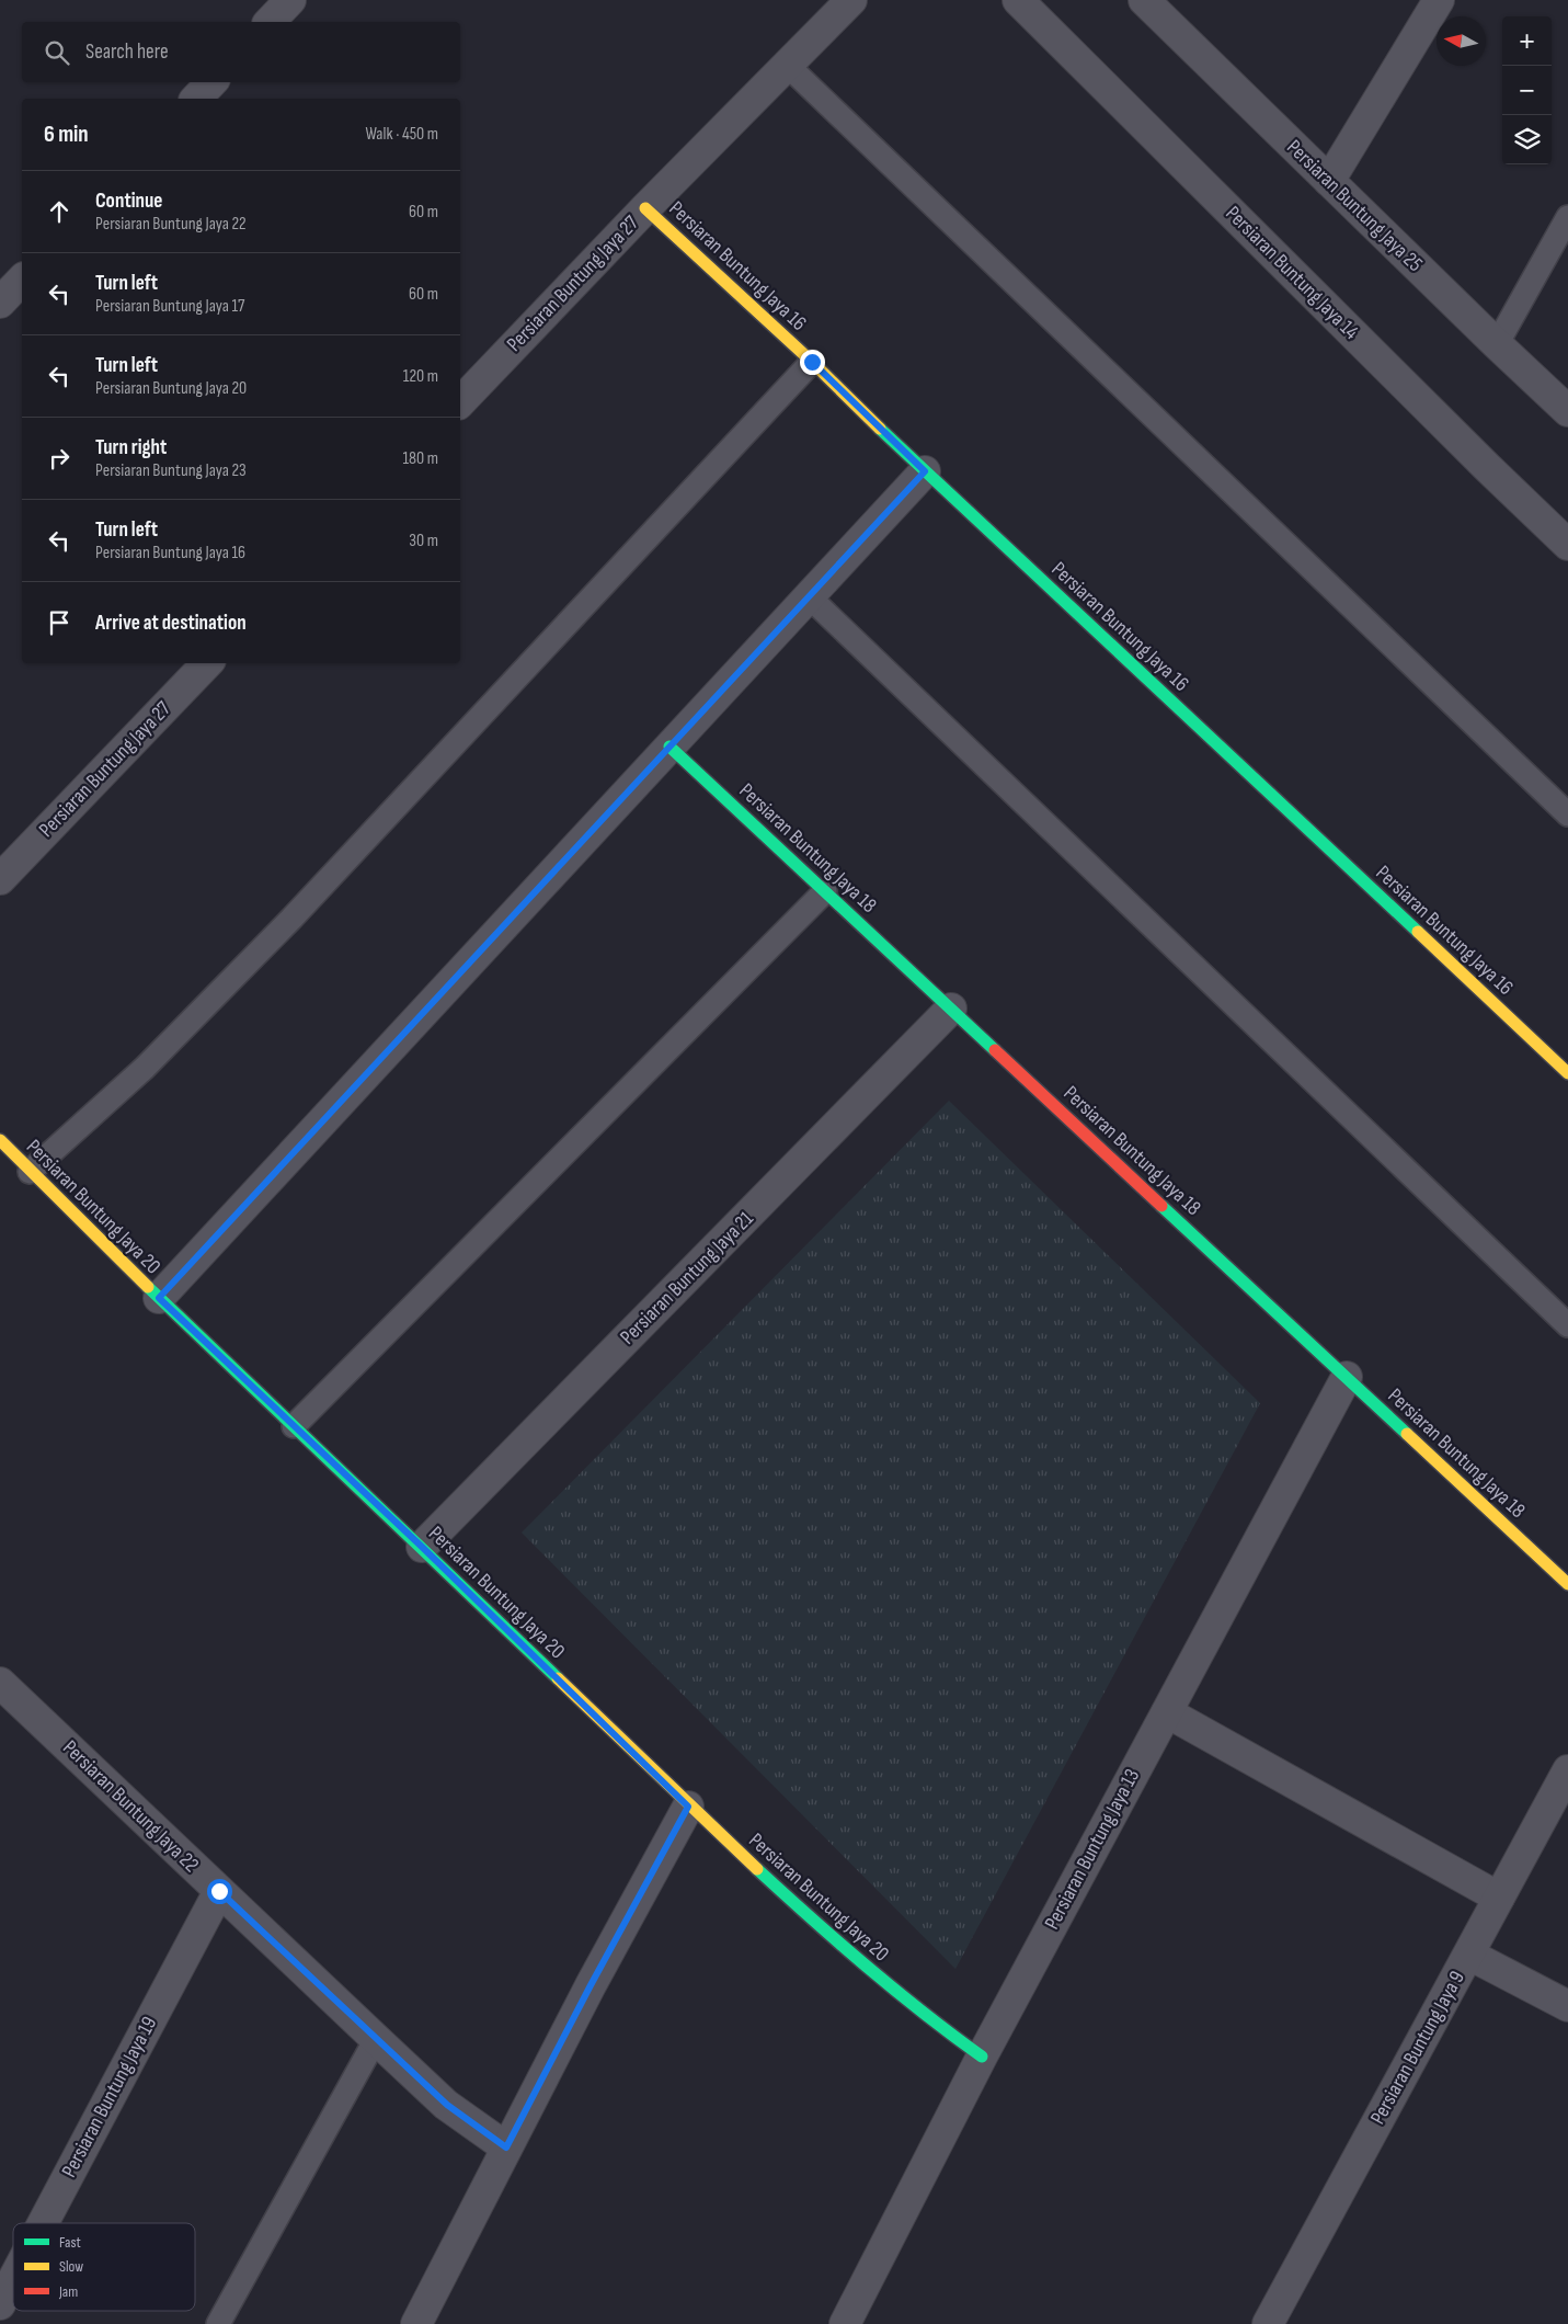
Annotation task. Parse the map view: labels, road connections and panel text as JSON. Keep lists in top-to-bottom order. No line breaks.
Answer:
{"streets":{"street":["Persiaran Buntung Jaya 25","Persiaran Buntung Jaya 16","Persiaran Buntung Jaya 14","Persiaran Buntung Jaya 27","Persiaran Buntung Jaya 18","Persiaran Buntung Jaya 20","Persiaran Buntung Jaya 21","Persiaran Buntung Jaya 22","Persiaran Buntung Jaya 13","Persiaran Buntung Jaya 9","Persiaran Buntung Jaya 19"]},"crossings":[["Persiaran Buntung Jaya 16","Persiaran Buntung Jaya 27"],["Persiaran Buntung Jaya 18","Persiaran Buntung Jaya 21"],["Persiaran Buntung Jaya 18","Persiaran Buntung Jaya 13"],["Persiaran Buntung Jaya 20","Persiaran Buntung Jaya 21"],["Persiaran Buntung Jaya 20","Persiaran Buntung Jaya 13"],["Persiaran Buntung Jaya 22","Persiaran Buntung Jaya 19"]],"legend":["Fast","Slow","Jam"],"north":"left","page":{"map_buttons":["+","−"],"search":"Search here","heading":["6 min","Walk · 450 m"],"list":[["Continue","Persiaran Buntung Jaya 22","60 m"],["Turn left","Persiaran Buntung Jaya 17","60 m"],["Turn left","Persiaran Buntung Jaya 20","120 m"],["Turn right","Persiaran Buntung Jaya 23","180 m"],["Turn left","Persiaran Buntung Jaya 16","30 m"],"Arrive at destination"]}}
